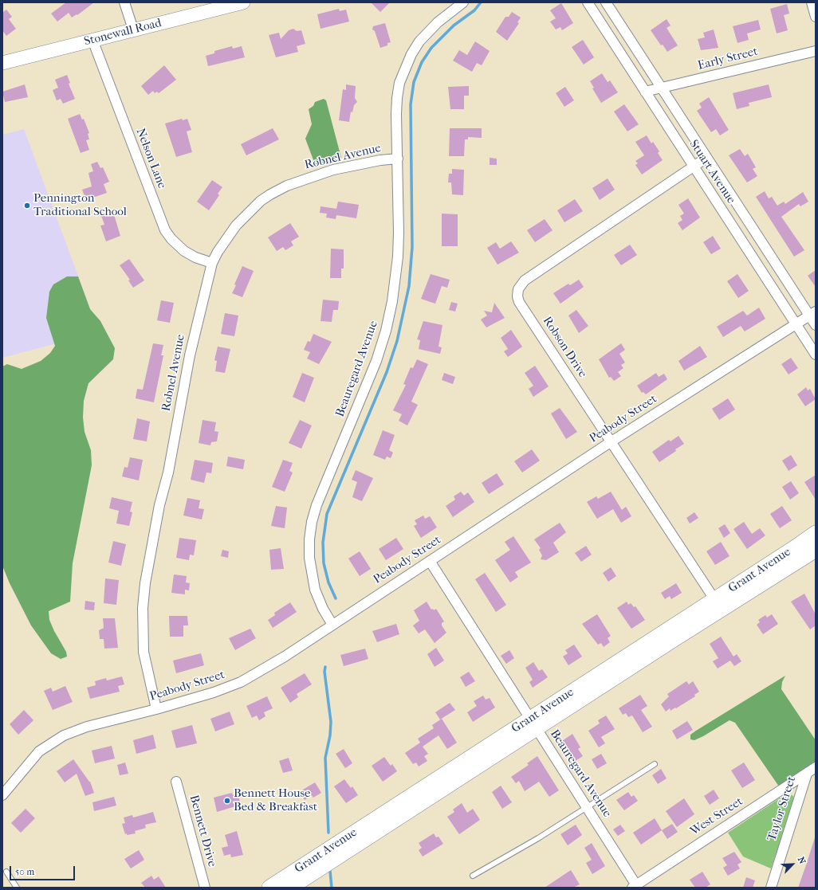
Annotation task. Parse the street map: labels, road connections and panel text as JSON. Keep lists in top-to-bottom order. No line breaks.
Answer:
{"streets":{"main road":["Grant Avenue"],"street":["Stonewall Road","Early Street","Robnel Avenue","Nelson Lane","Stuart Avenue","Robson Drive","Beauregard Avenue","Peabody Street","Taylor Street","West Street","Bennett Drive"]},"crossings":[["Stonewall Road","Nelson Lane"],["Early Street","Stuart Avenue"],["Robnel Avenue","Nelson Lane"],["Robnel Avenue","Beauregard Avenue"],["Robnel Avenue","Peabody Street"],["Stuart Avenue","Robson Drive"],["Stuart Avenue","Peabody Street"],["Robson Drive","Peabody Street"],["Robson Drive","Grant Avenue"],["Beauregard Avenue","Peabody Street"],["Beauregard Avenue","Grant Avenue"],["Beauregard Avenue","West Street"],["Taylor Street","West Street"]],"places":["Pennington Traditional School","Bennett House Bed & Breakfast"],"scale_bar":"50 m","north":"top right"}
